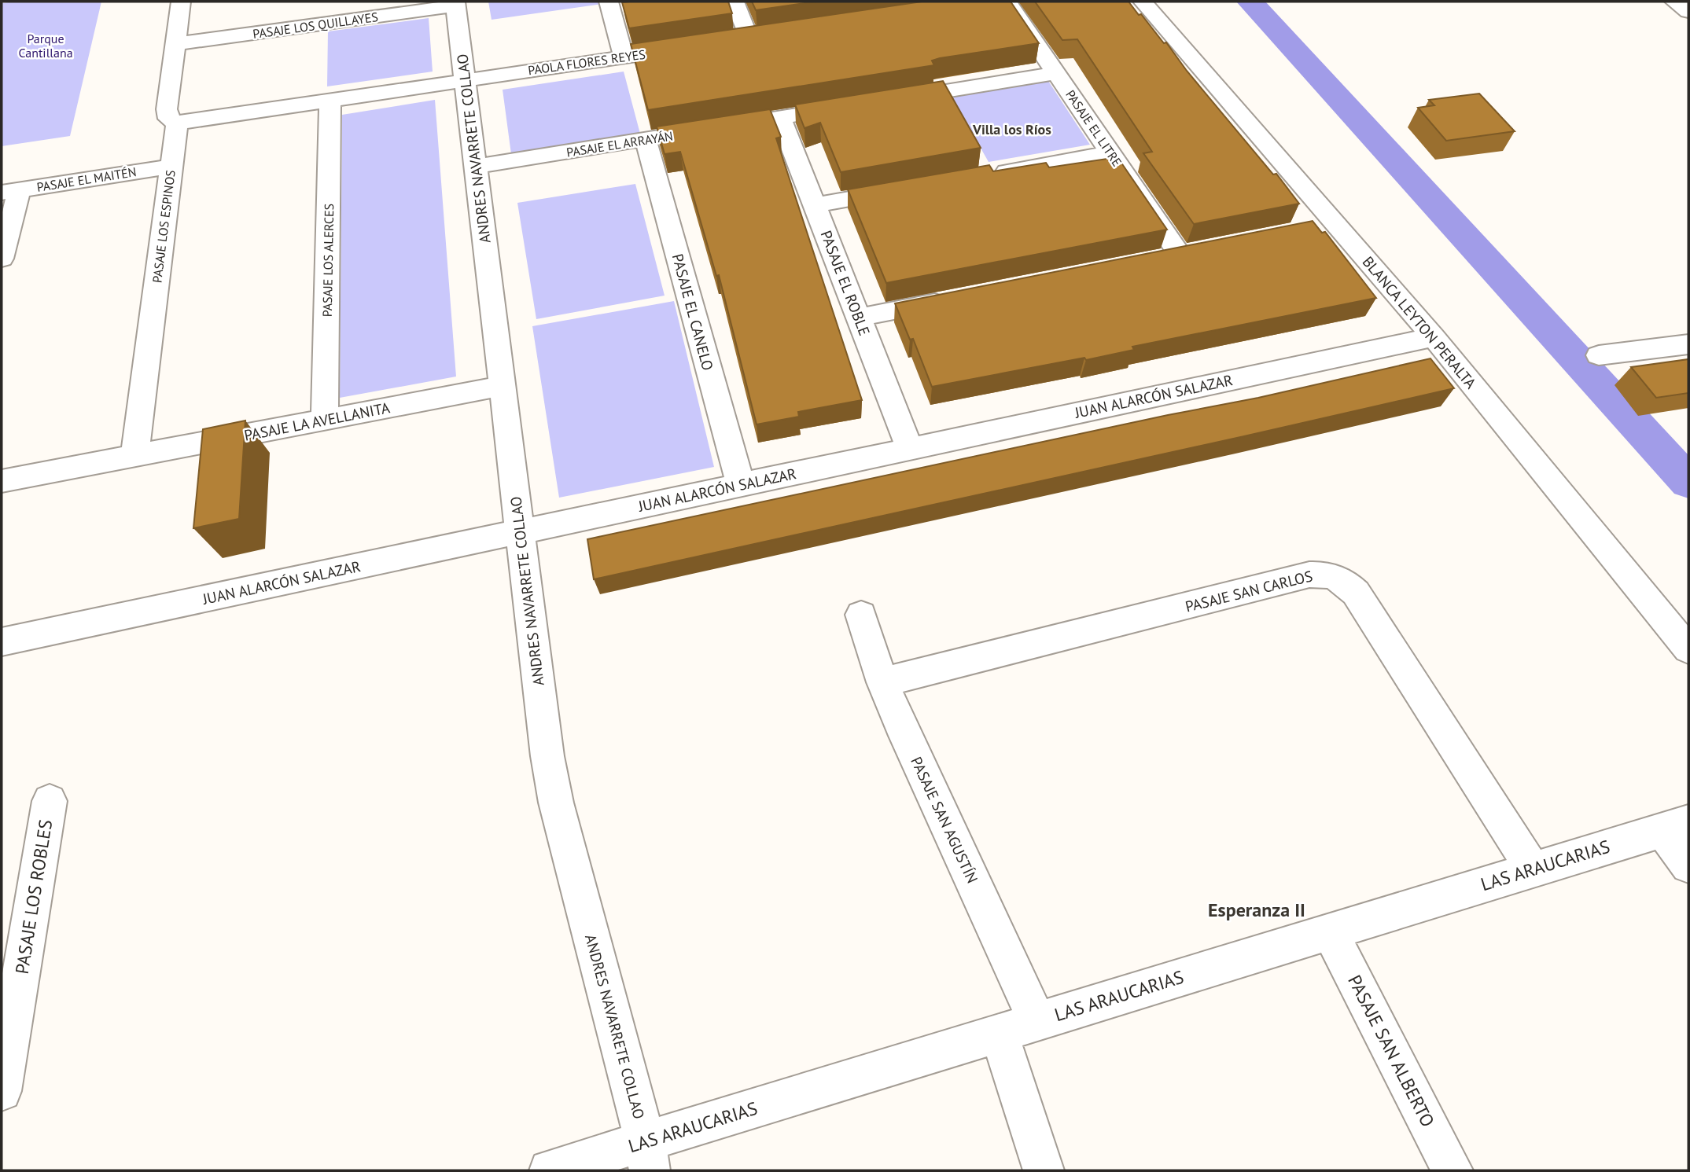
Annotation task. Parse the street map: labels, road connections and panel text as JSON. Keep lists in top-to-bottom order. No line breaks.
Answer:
{"streets":{"street":["PASAJE LOS QUILLAYES","PAOLA FLORES REYES","PASAJE EL LITRE","PASAJE EL ARRAYÁN","ANDRES NAVARRETE COLLAO","PASAJE EL MAITÉN","PASAJE LOS ESPINOS","PASAJE LOS ALERCES","PASAJE EL ROBLE","PASAJE EL CANELO","BLANCA LEYTON PERALTA","JUAN ALARCÓN SALAZAR","PASAJE LA AVELLANITA","PASAJE SAN CARLOS","PASAJE SAN AGUSTÍN","LAS ARAUCARIAS","PASAJE LOS ROBLES","PASAJE SAN ALBERTO"]},"crossings":[["PASAJE LOS QUILLAYES","ANDRES NAVARRETE COLLAO"],["PASAJE LOS QUILLAYES","PASAJE LOS ESPINOS"],["PAOLA FLORES REYES","ANDRES NAVARRETE COLLAO"],["PAOLA FLORES REYES","PASAJE LOS ESPINOS"],["PAOLA FLORES REYES","PASAJE LOS ALERCES"],["PASAJE EL ARRAYÁN","ANDRES NAVARRETE COLLAO"],["PASAJE EL ARRAYÁN","PASAJE EL ROBLE"],["PASAJE EL ARRAYÁN","PASAJE EL CANELO"],["ANDRES NAVARRETE COLLAO","JUAN ALARCÓN SALAZAR"],["ANDRES NAVARRETE COLLAO","PASAJE LA AVELLANITA"],["ANDRES NAVARRETE COLLAO","LAS ARAUCARIAS"],["PASAJE EL MAITÉN","PASAJE LOS ESPINOS"],["PASAJE LOS ESPINOS","PASAJE LA AVELLANITA"],["PASAJE LOS ALERCES","PASAJE LA AVELLANITA"],["PASAJE EL ROBLE","JUAN ALARCÓN SALAZAR"],["PASAJE EL CANELO","JUAN ALARCÓN SALAZAR"],["BLANCA LEYTON PERALTA","JUAN ALARCÓN SALAZAR"],["PASAJE SAN CARLOS","PASAJE SAN AGUSTÍN"],["PASAJE SAN CARLOS","LAS ARAUCARIAS"],["PASAJE SAN AGUSTÍN","LAS ARAUCARIAS"],["LAS ARAUCARIAS","PASAJE SAN ALBERTO"]],"districts":["Villa los Ríos","Esperanza II"],"parks":["Parque Cantillana"]}
